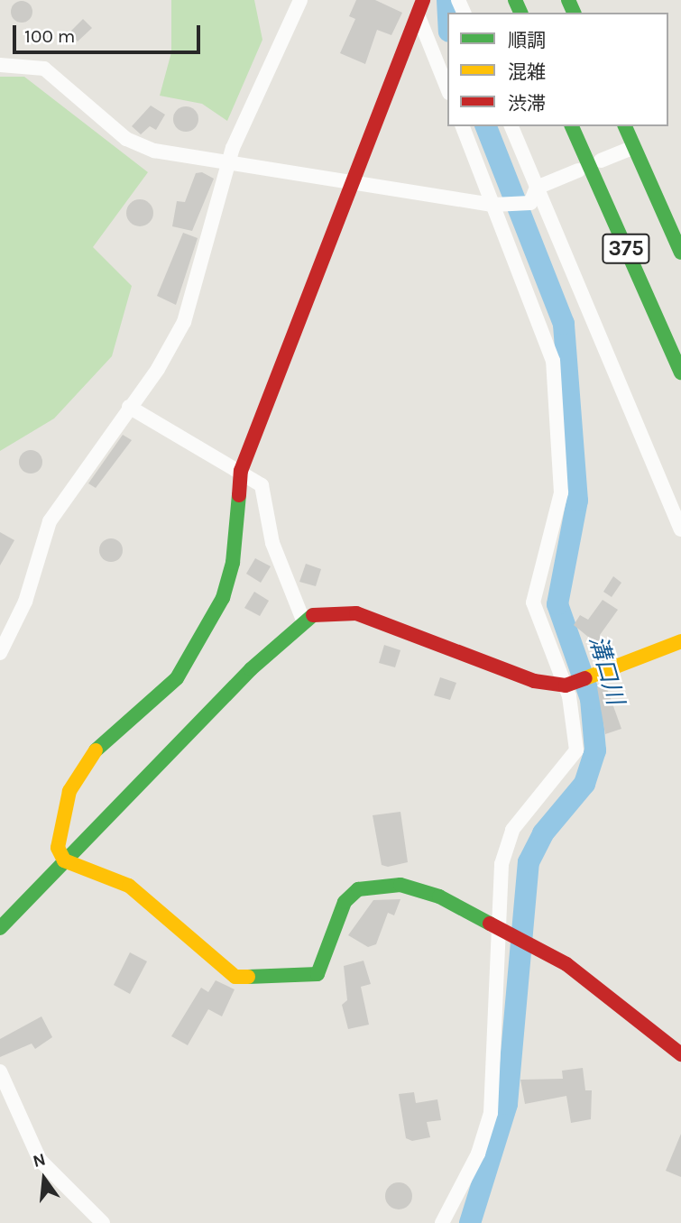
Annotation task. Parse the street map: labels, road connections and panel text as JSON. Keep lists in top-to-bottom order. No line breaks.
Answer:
{"streets":{"main road":["375"]},"water":["溝口川"],"legend":["順調","混雑","渋滞"],"scale_bar":"100 m","north":"top"}
